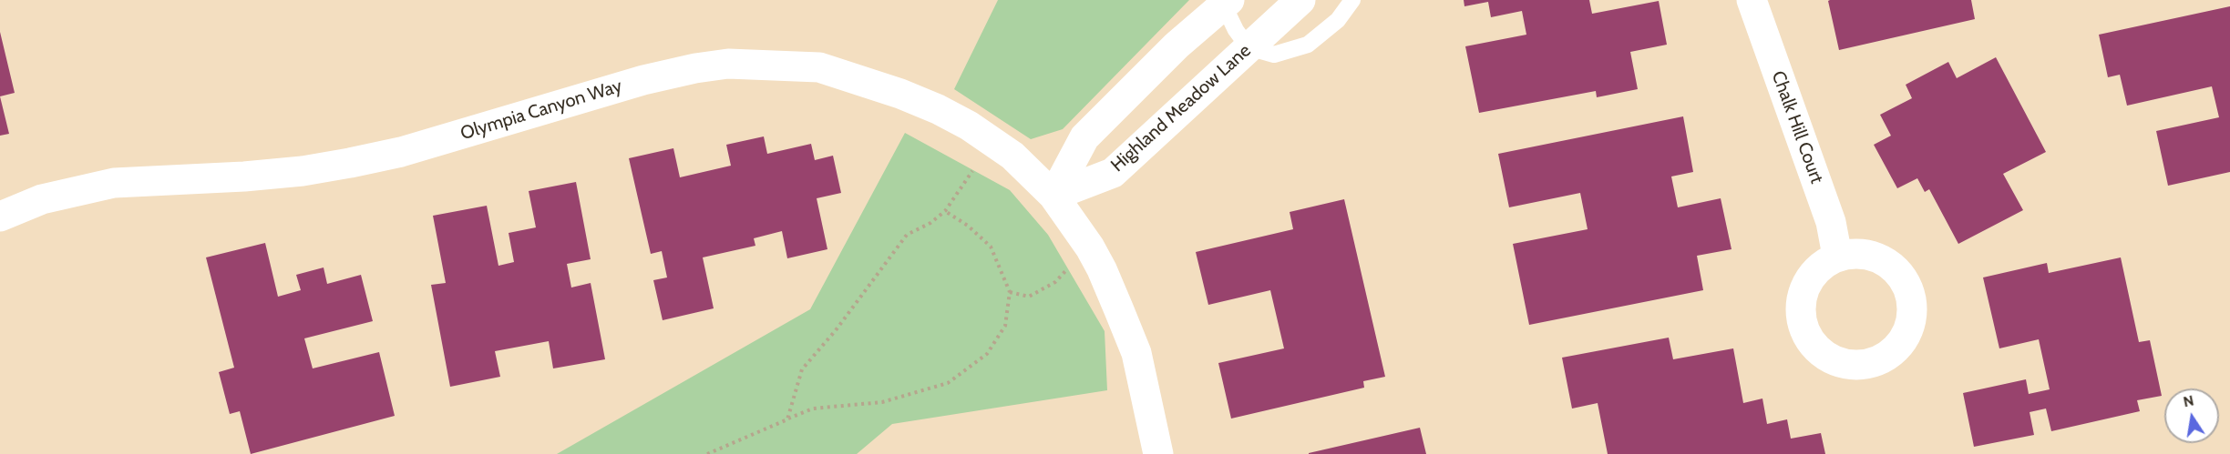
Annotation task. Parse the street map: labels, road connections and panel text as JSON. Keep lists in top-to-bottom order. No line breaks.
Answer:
{"streets":{"street":["Highland Meadow Lane","Olympia Canyon Way","Chalk Hill Court"]},"crossings":[["Highland Meadow Lane","Olympia Canyon Way"]],"north":"top"}
